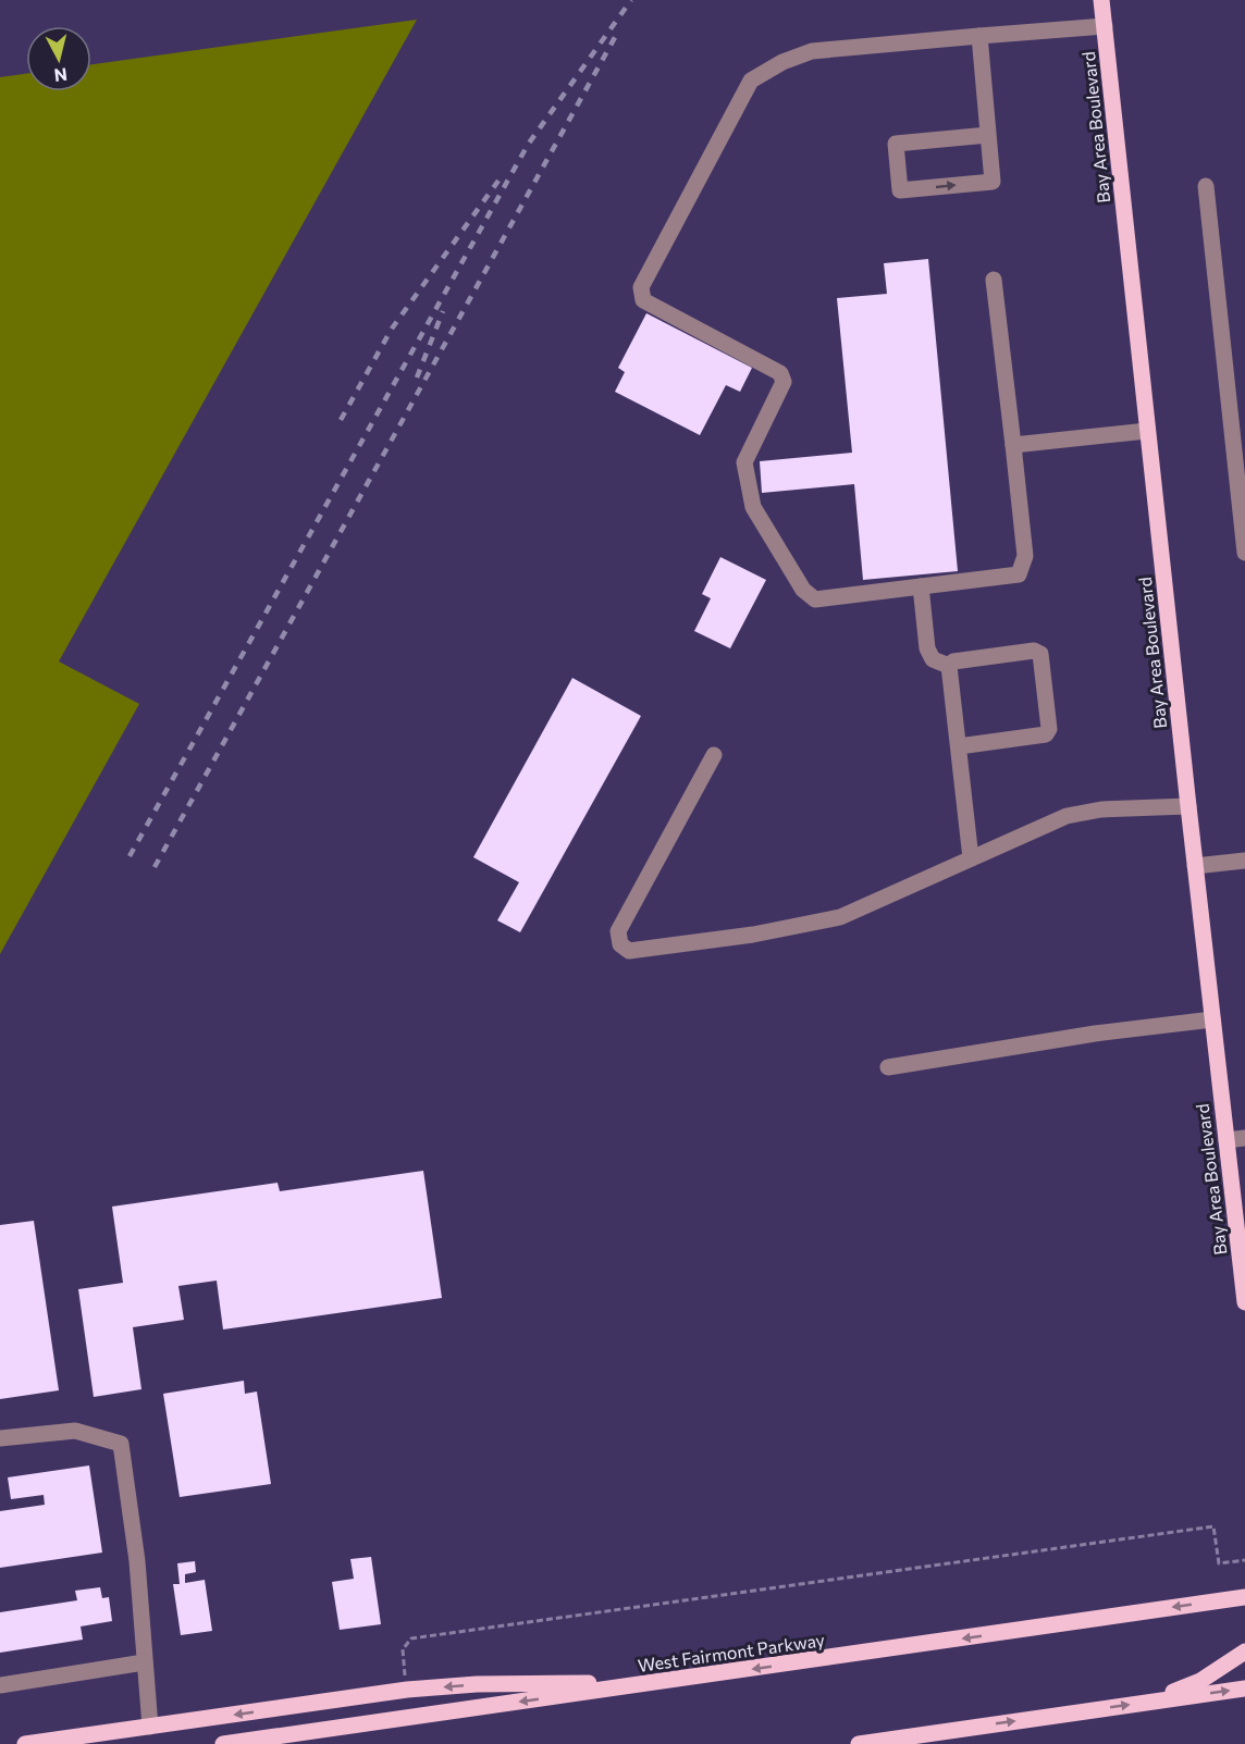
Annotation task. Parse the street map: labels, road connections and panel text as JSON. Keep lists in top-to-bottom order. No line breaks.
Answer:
{"streets":{"main road":["Bay Area Boulevard","West Fairmont Parkway"]},"north":"bottom"}
